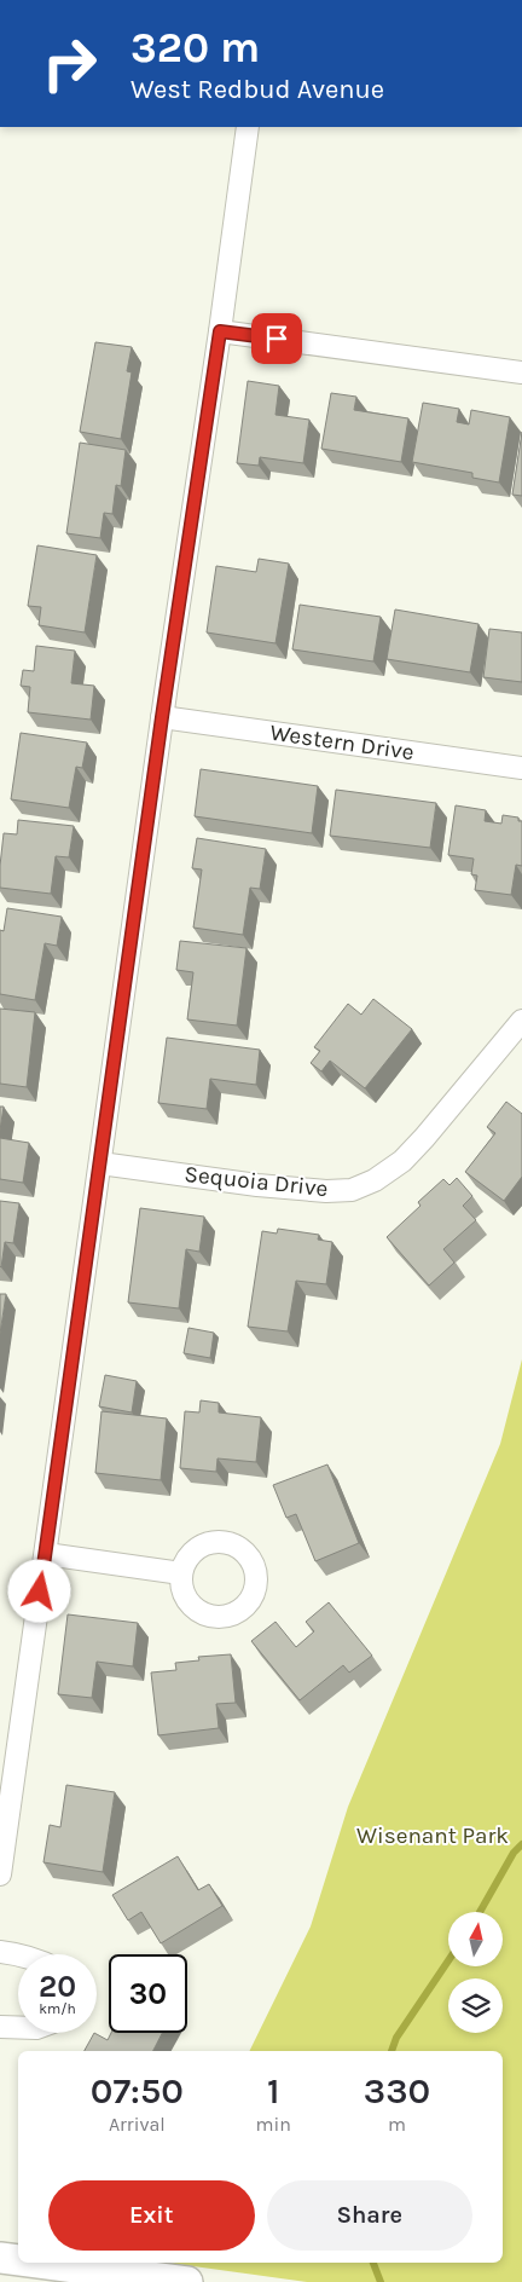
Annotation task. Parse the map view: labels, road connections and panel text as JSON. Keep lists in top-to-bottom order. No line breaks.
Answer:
{"streets":{"street":["Western Drive","Sequoia Drive"]},"parks":["Wisenant Park"],"north":"top","page":{"turn":["320 m","West Redbud Avenue"],"speed":"20 km/h","limit":"30","eta":["07:50","Arrival","1","min","330","m"],"buttons":["Exit","Share"]}}
